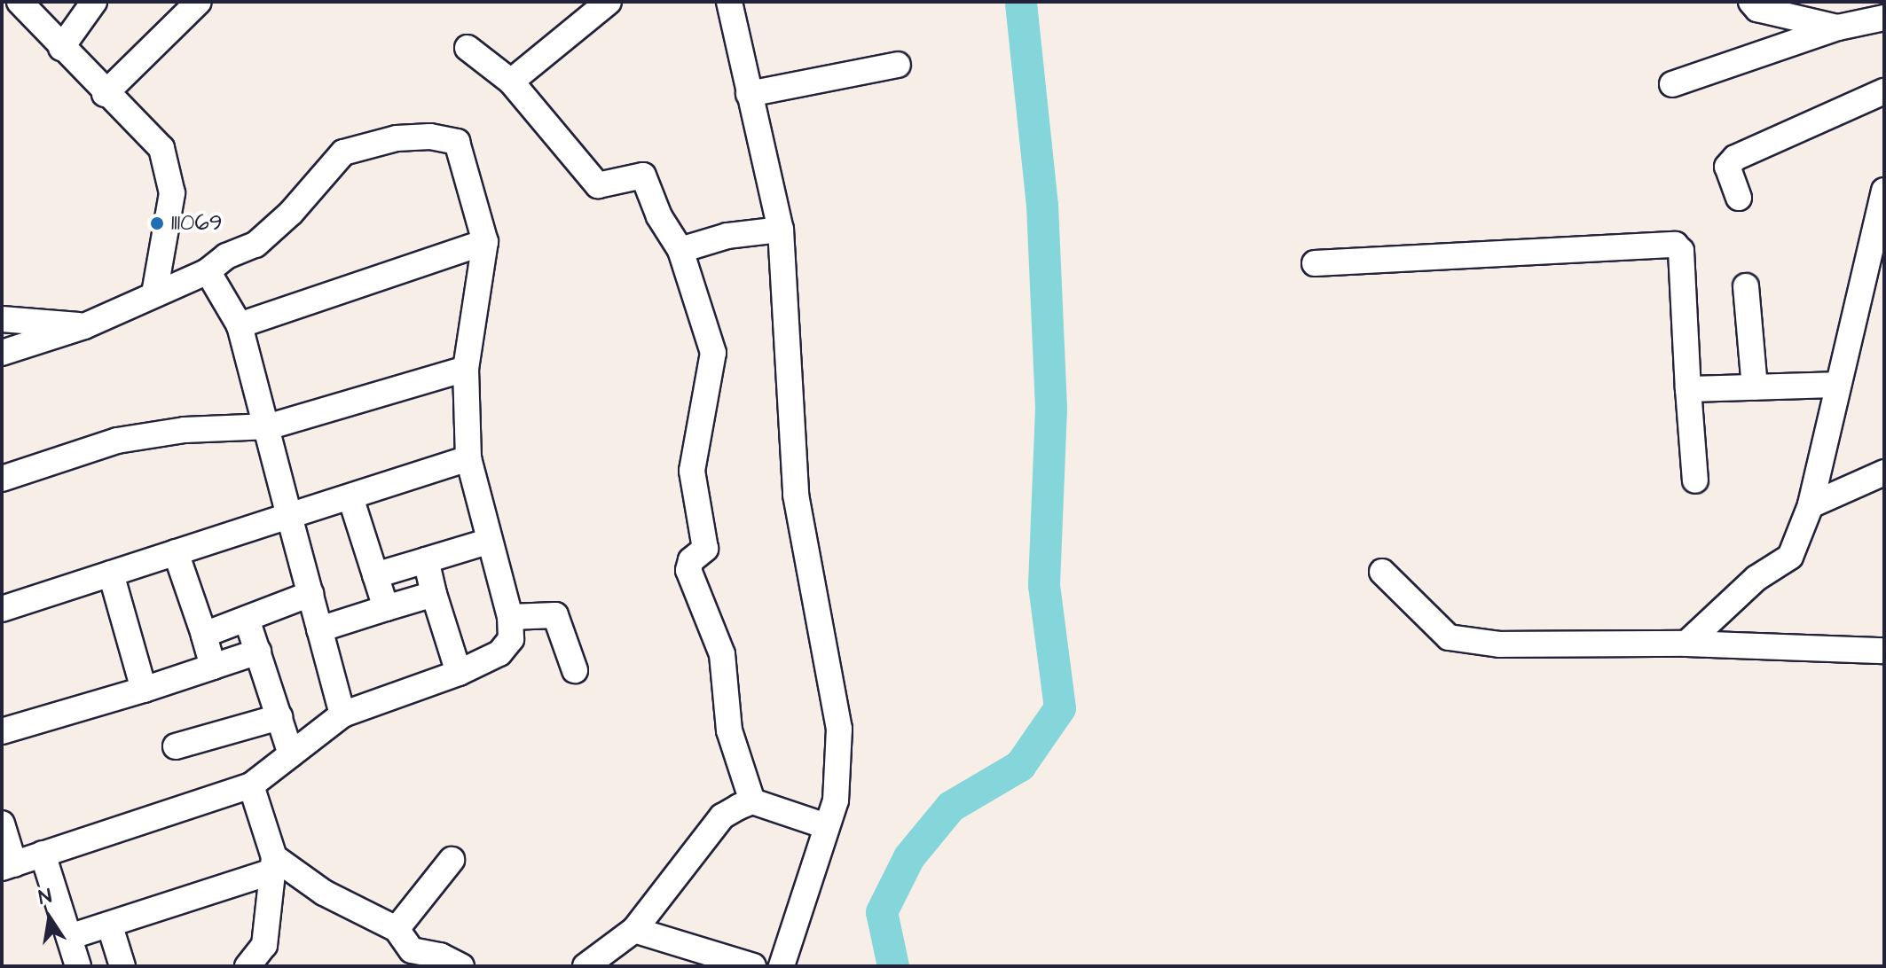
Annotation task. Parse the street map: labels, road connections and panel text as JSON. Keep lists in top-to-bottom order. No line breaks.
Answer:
{"places":["111069"],"north":"top"}
